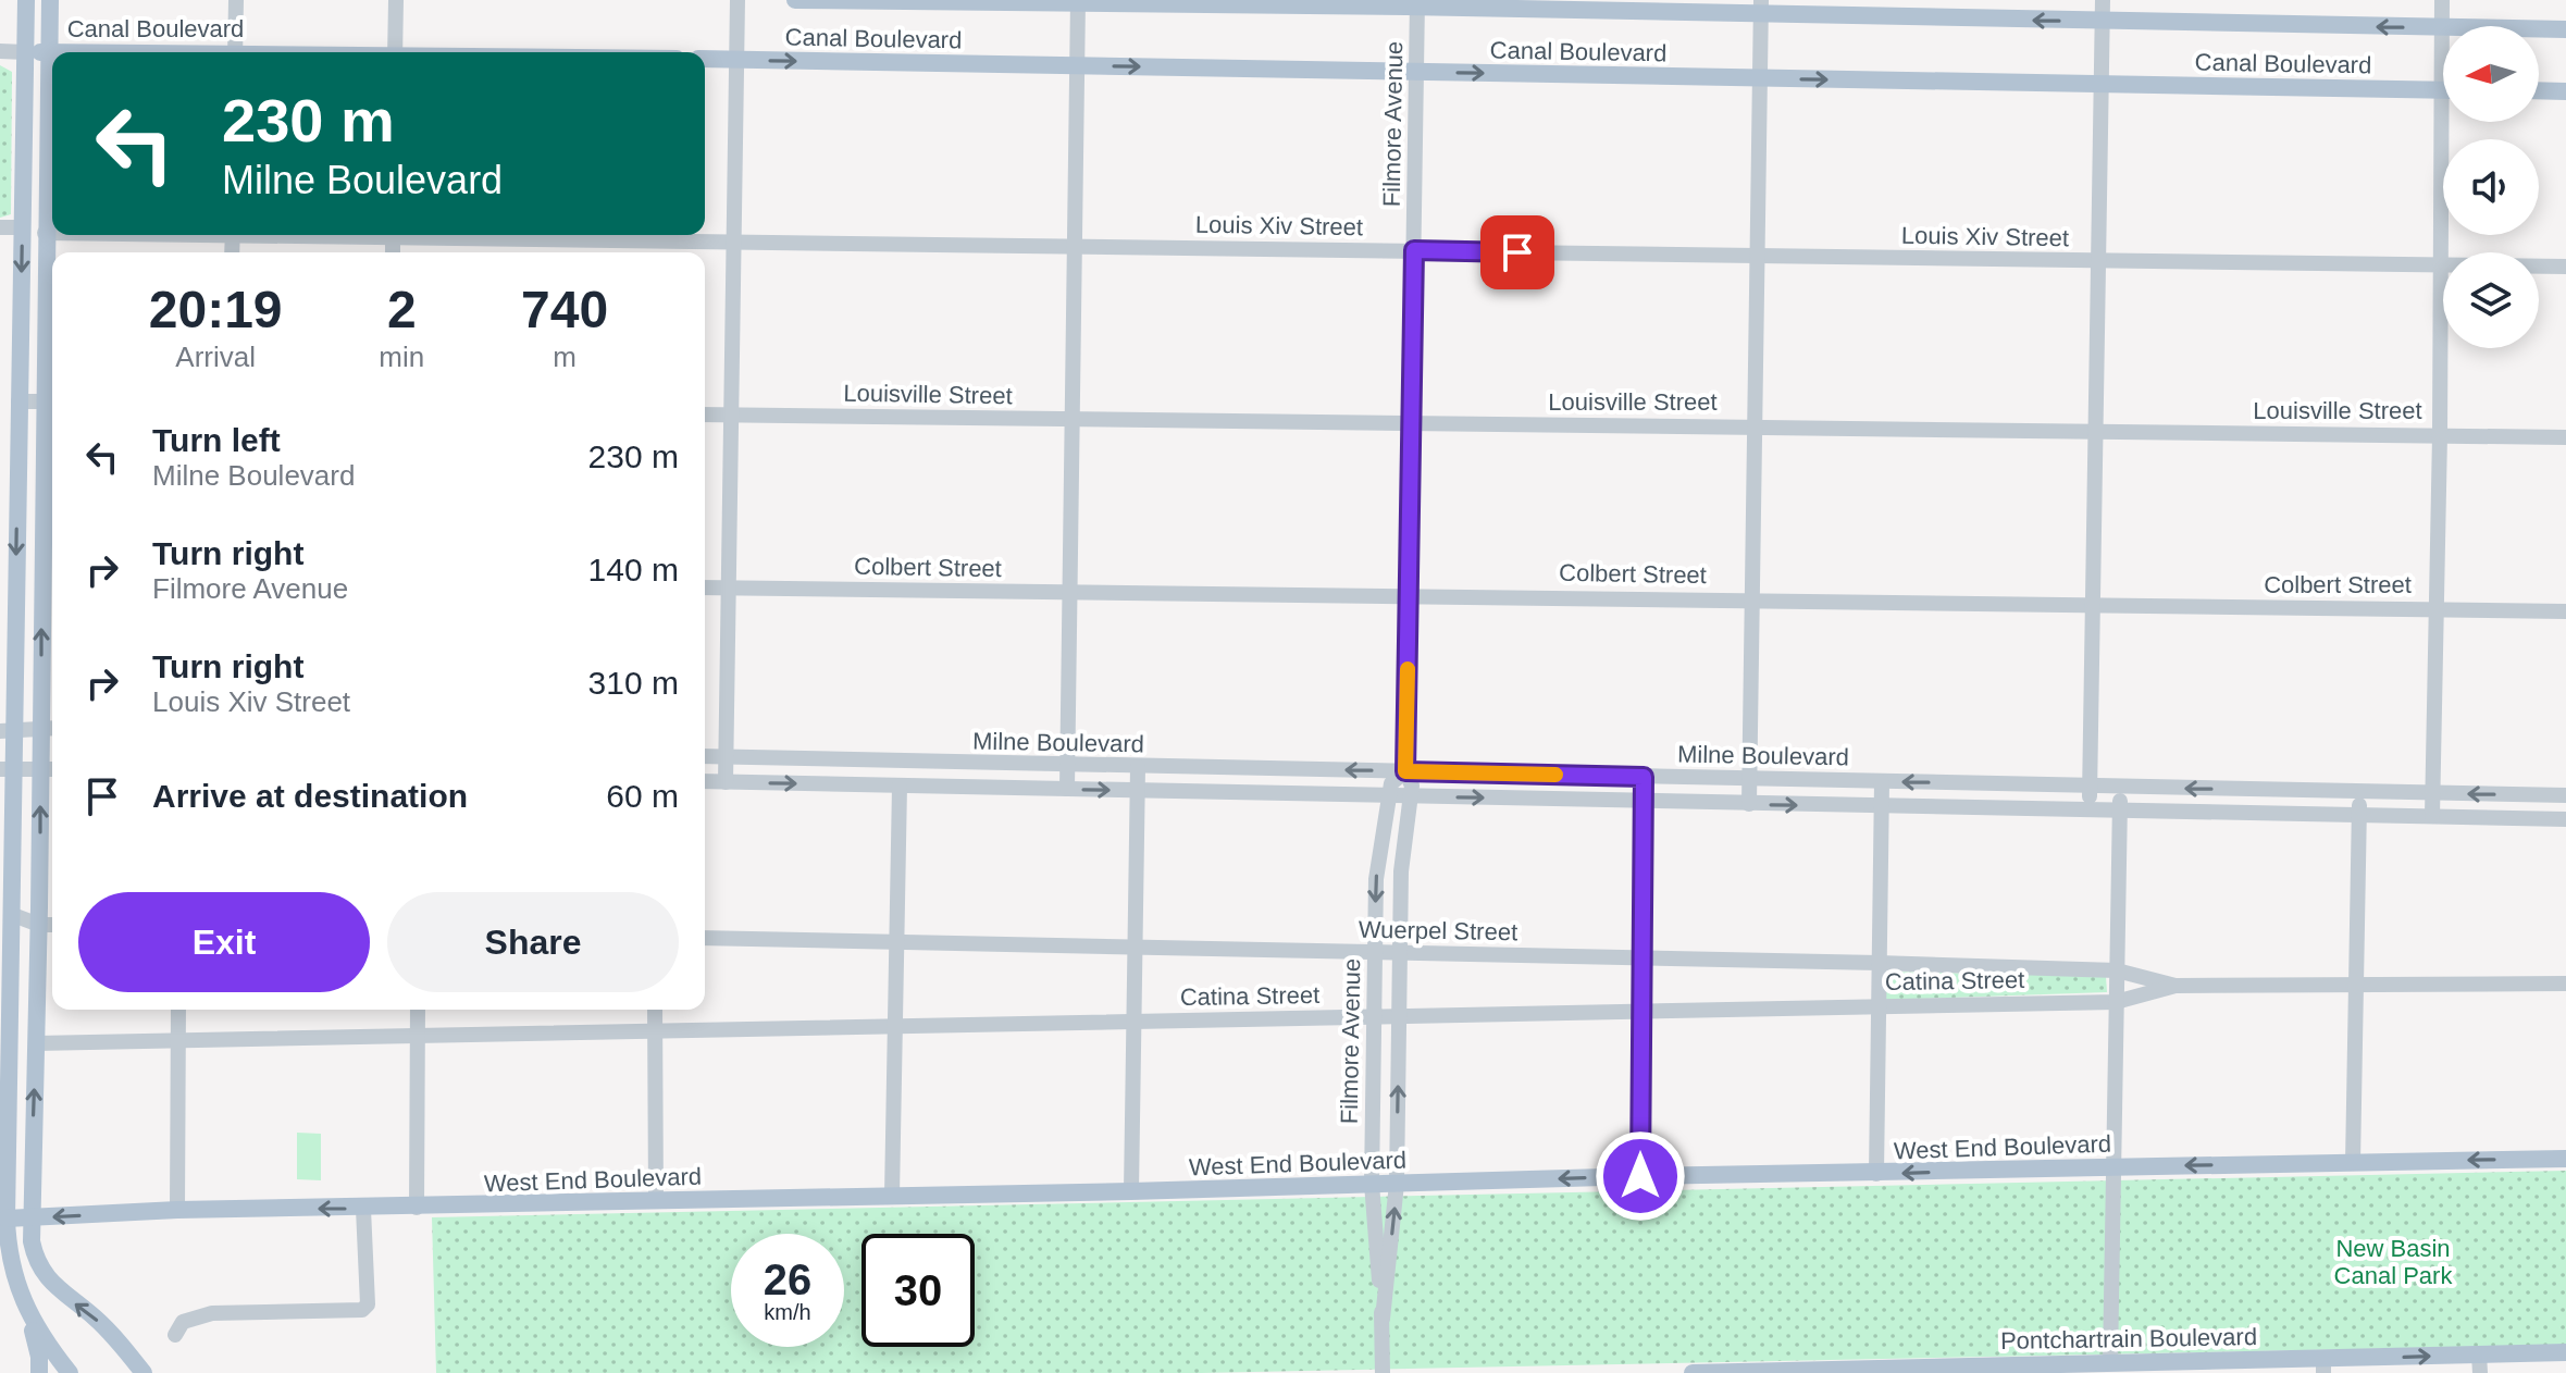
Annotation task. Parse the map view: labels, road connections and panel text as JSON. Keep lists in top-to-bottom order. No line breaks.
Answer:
{"streets":{"main road":["Canal Boulevard","West End Boulevard","Pontchartrain Boulevard"],"street":["Filmore Avenue","Louis Xiv Street","Louisville Street","Colbert Street","Milne Boulevard","Wuerpel Street","Catina Street"]},"crossings":[["Canal Boulevard","Filmore Avenue"],["Filmore Avenue","Louis Xiv Street"],["Filmore Avenue","Louisville Street"],["Filmore Avenue","Colbert Street"],["Filmore Avenue","Milne Boulevard"],["Filmore Avenue","Wuerpel Street"],["Filmore Avenue","Catina Street"],["Filmore Avenue","West End Boulevard"],["Wuerpel Street","Catina Street"]],"one_way":["West End Boulevard"],"parks":["New Basin Canal Park"],"north":"left","page":{"turn":["230 m","Milne Boulevard"],"eta":["20:19","Arrival","2","min","740","m"],"list":[{"name":"Turn left","note":"Milne Boulevard","value":"230 m"},{"name":"Turn right","note":"Filmore Avenue","value":"140 m"},{"name":"Turn right","note":"Louis Xiv Street","value":"310 m"},{"name":"Arrive at destination","value":"60 m"}],"buttons":["Exit","Share"],"speed":"26 km/h","limit":"30"}}
